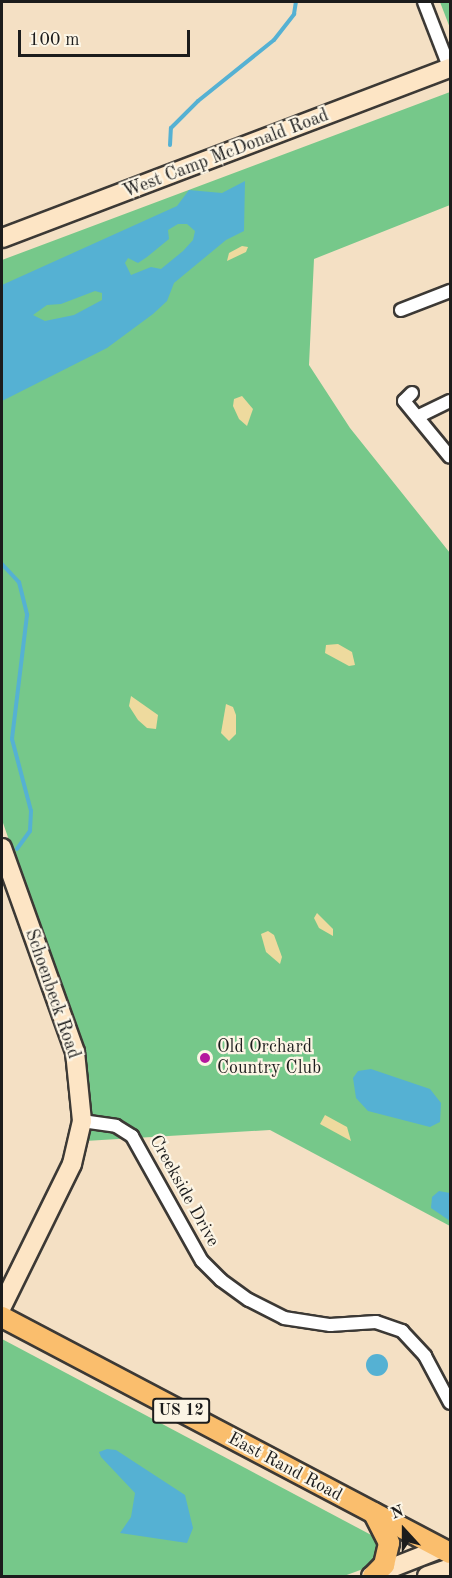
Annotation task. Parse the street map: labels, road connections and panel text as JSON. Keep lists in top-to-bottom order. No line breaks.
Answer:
{"streets":{"main road":["West Camp McDonald Road","Schoenbeck Road","US 12","East Rand Road"],"street":["Creekside Drive"]},"crossings":[["Schoenbeck Road","Creekside Drive"]],"places":["Old Orchard Country Club"],"scale_bar":"100 m","north":"top"}
